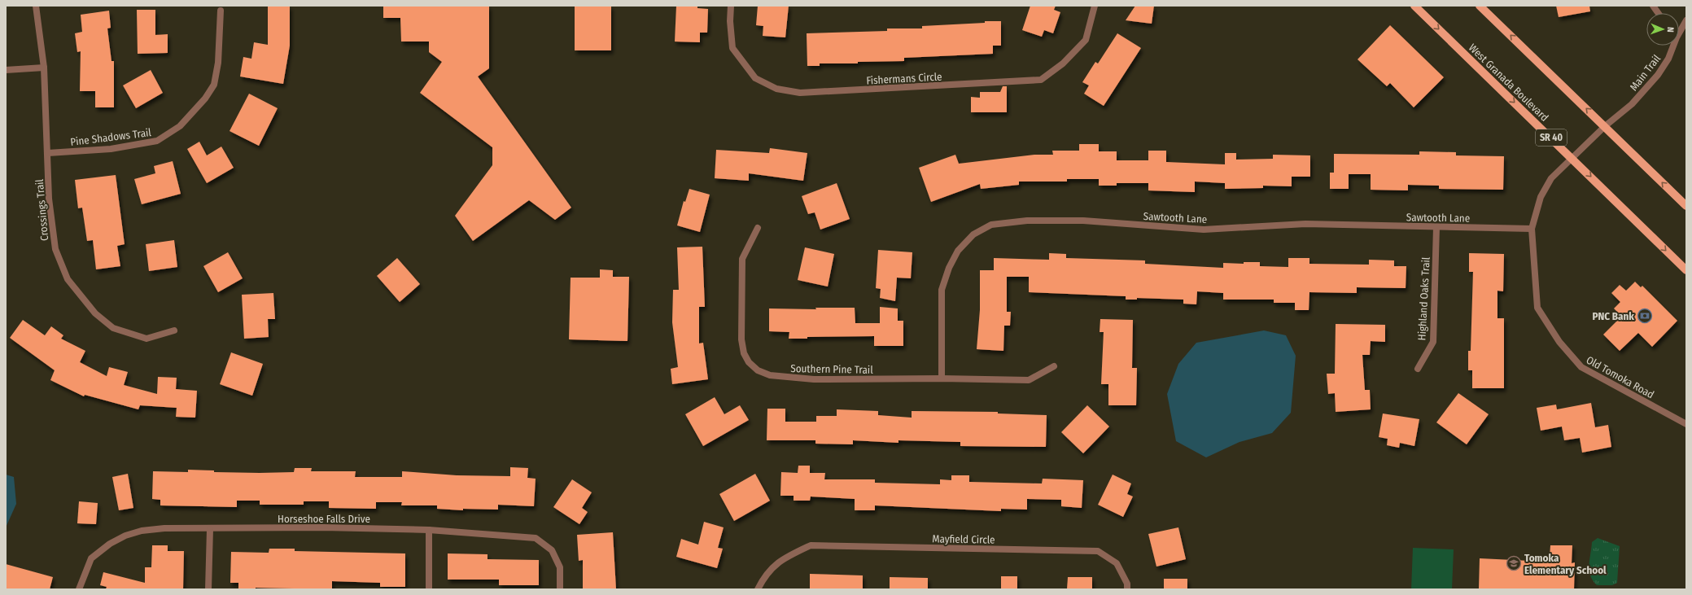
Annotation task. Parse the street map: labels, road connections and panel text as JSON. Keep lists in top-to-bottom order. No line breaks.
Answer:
{"streets":{"main road":["West Granada Boulevard","SR 40"],"street":["Main Trail","Fishermans Circle","Pine Shadows Trail","Crossings Trail","Sawtooth Lane","Highland Oaks Trail","Southern Pine Trail","Old Tomoka Road","Horseshoe Falls Drive","Mayfield Circle"]},"crossings":[["Main Trail","West Granada Boulevard"],["Main Trail","Old Tomoka Road"],["West Granada Boulevard","Old Tomoka Road"],["Pine Shadows Trail","Crossings Trail"],["Sawtooth Lane","Highland Oaks Trail"],["Sawtooth Lane","Southern Pine Trail"],["Sawtooth Lane","Old Tomoka Road"]],"places":{"bank":["PNC Bank"],"school or university":["Tomoka Elementary School"]},"north":"right"}
